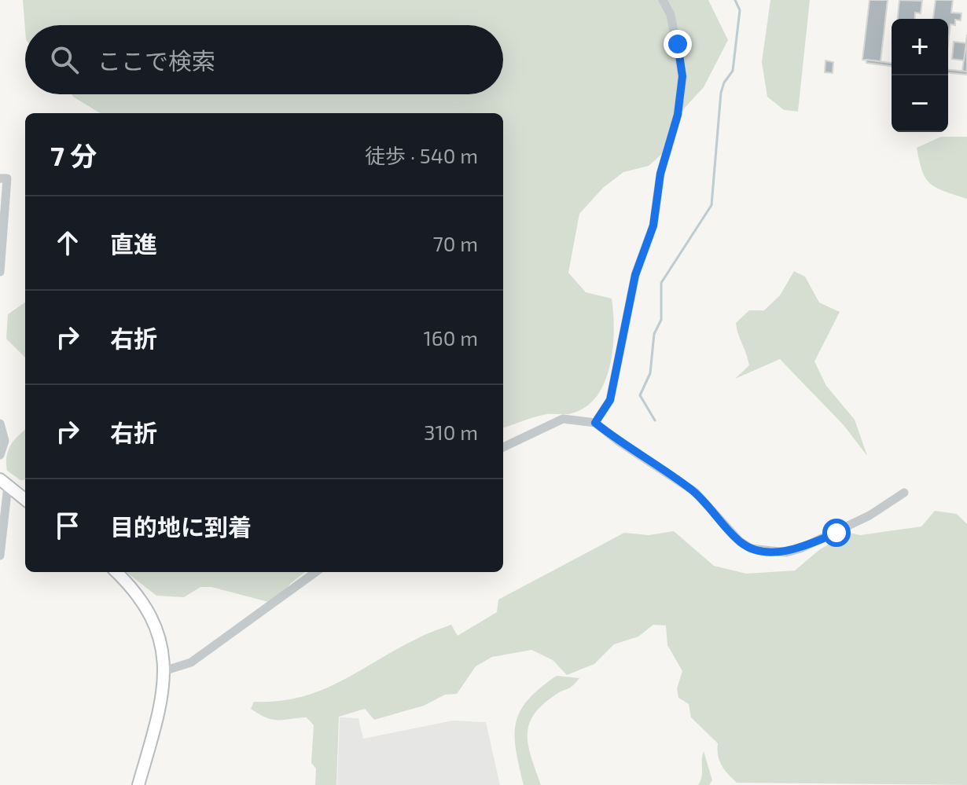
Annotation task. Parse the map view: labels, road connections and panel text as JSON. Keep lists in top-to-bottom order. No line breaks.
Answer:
{"page":{"map_buttons":["+","−"],"search":"ここで検索","heading":["7 分","徒歩 · 540 m"],"list":[["直進","70 m"],["右折","160 m"],["右折","310 m"],"目的地に到着"]}}
